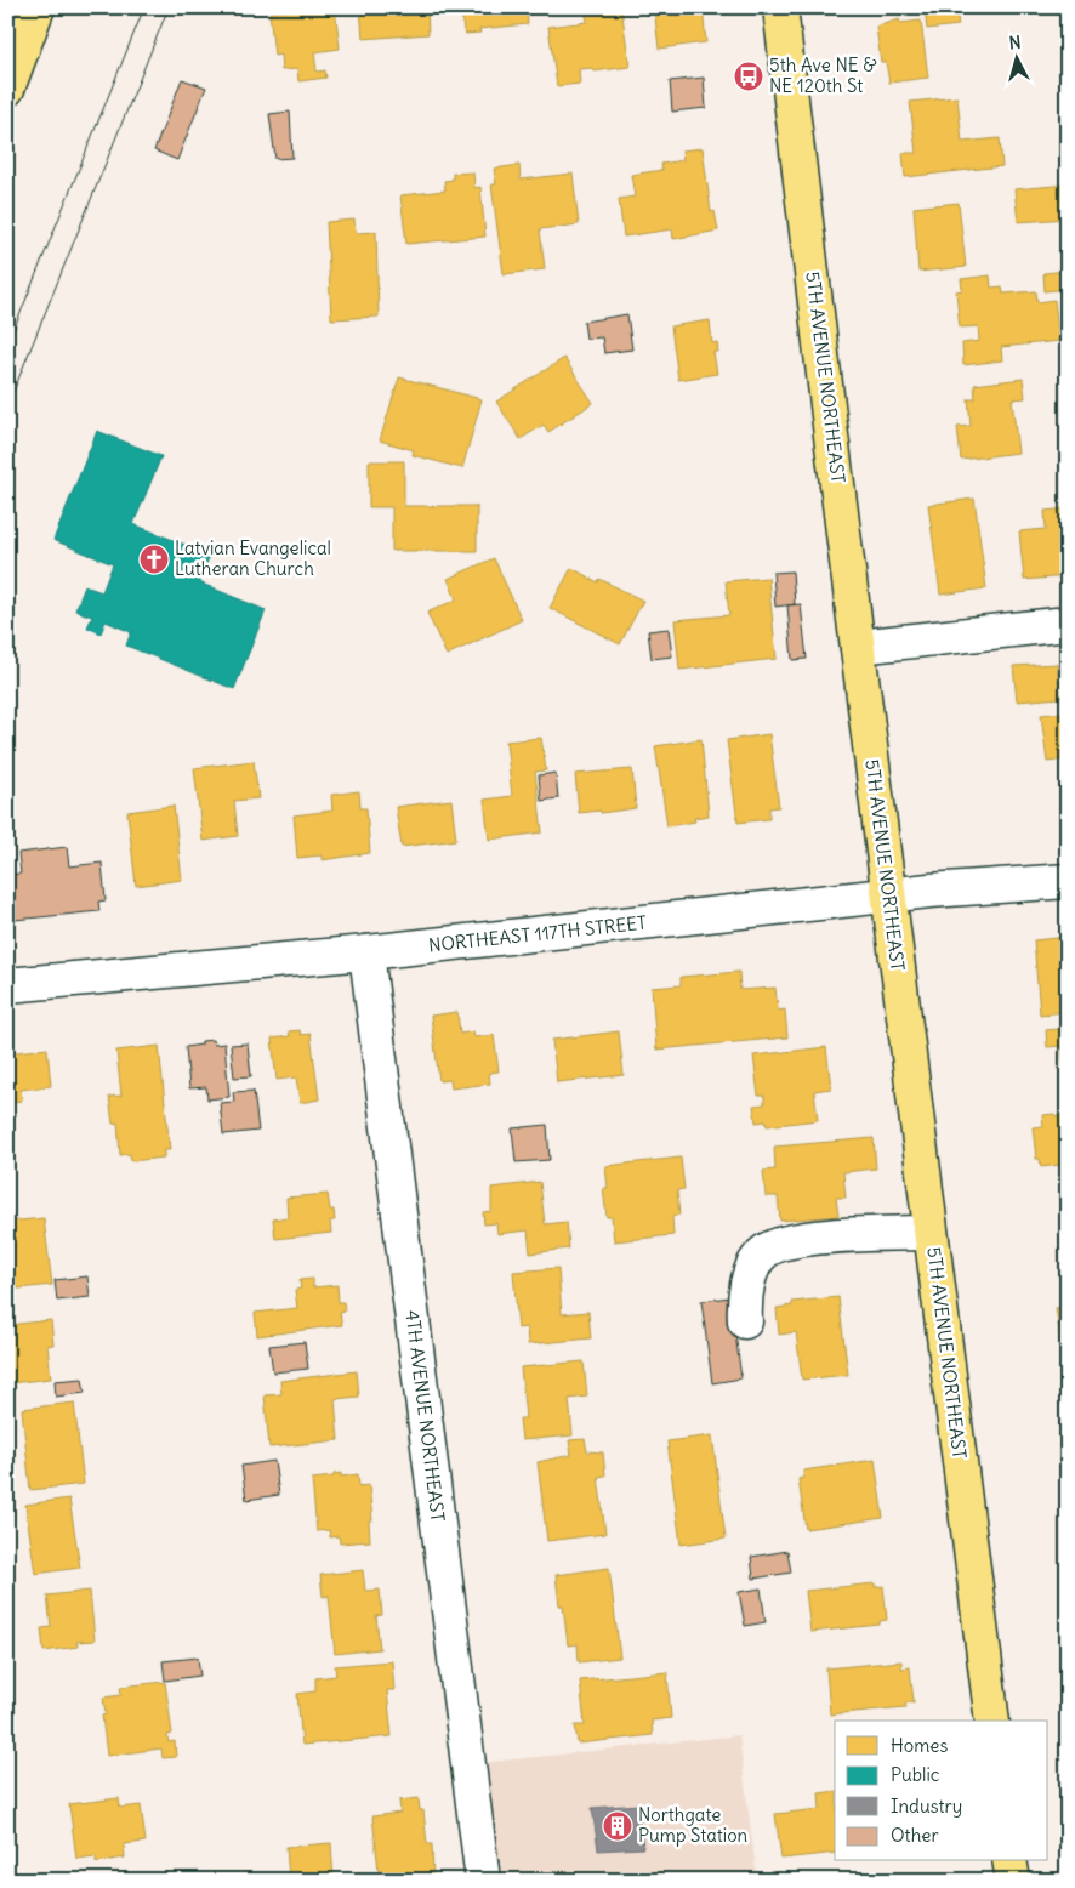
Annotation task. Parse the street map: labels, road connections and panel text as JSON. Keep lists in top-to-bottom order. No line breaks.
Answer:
{"streets":{"main road":["5TH AVENUE NORTHEAST"],"street":["NORTHEAST 117TH STREET","4TH AVENUE NORTHEAST"]},"crossings":[["5TH AVENUE NORTHEAST","NORTHEAST 117TH STREET"],["NORTHEAST 117TH STREET","4TH AVENUE NORTHEAST"]],"places":{"bus stop":["5th Ave NE & NE 120th St"],"church":["Latvian Evangelical Lutheran Church"],"building":["Northgate Pump Station"]},"legend":["Homes","Public","Industry","Other"],"north":"top"}
